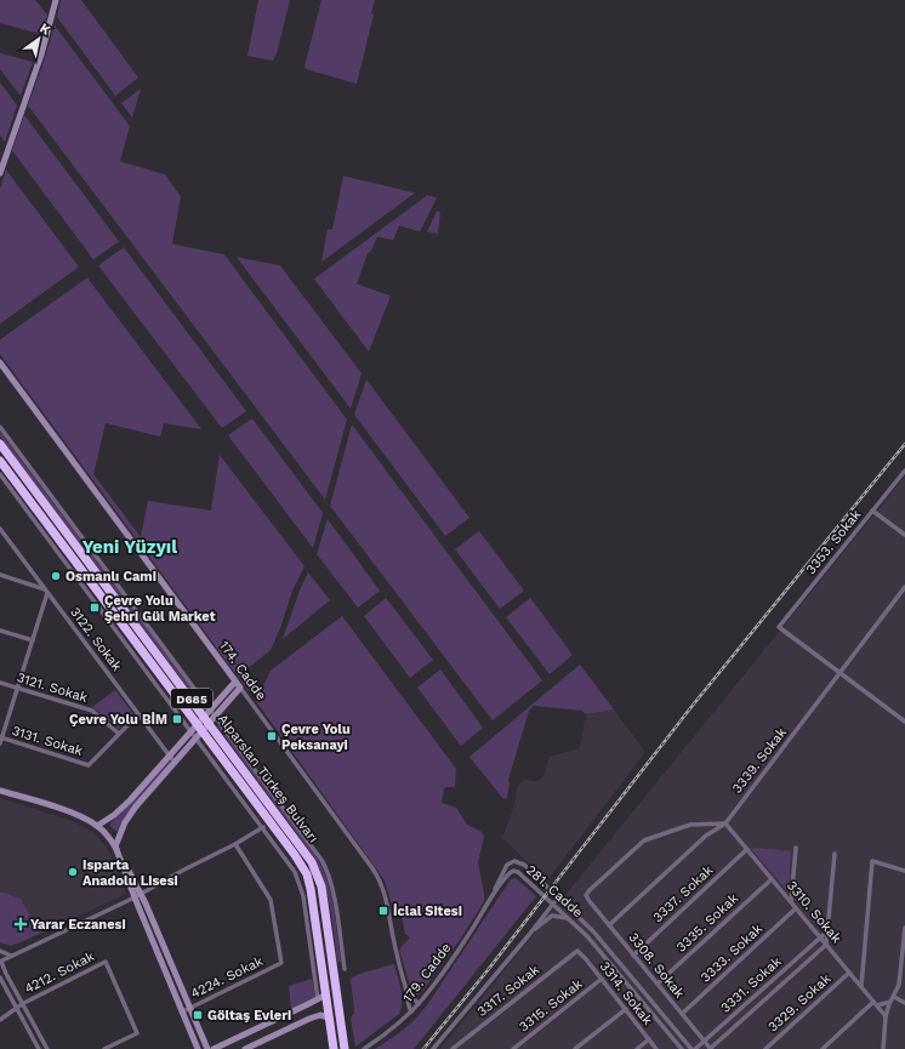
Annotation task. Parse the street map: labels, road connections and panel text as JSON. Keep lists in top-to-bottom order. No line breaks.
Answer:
{"streets":{"highway":["D685","Alparslan Türkeş Bulvarı"],"street":["3353. Sokak","3122. Sokak","174. Cadde","3121. Sokak","3131. Sokak","3339. Sokak","281. Cadde","3337. Sokak","3310. Sokak","3335. Sokak","3333. Sokak","3308. Sokak","4212. Sokak","179. Cadde","4224. Sokak","3331. Sokak","3317. Sokak","3314. Sokak","3329. Sokak","3315. Sokak"]},"crossings":[["3353. Sokak","3339. Sokak"],["174. Cadde","179. Cadde"],["3121. Sokak","3131. Sokak"],["3339. Sokak","3310. Sokak"],["3339. Sokak","3308. Sokak"],["281. Cadde","179. Cadde"],["3337. Sokak","3310. Sokak"],["3337. Sokak","3308. Sokak"],["3310. Sokak","3335. Sokak"],["3310. Sokak","3333. Sokak"],["3310. Sokak","3308. Sokak"],["3310. Sokak","3331. Sokak"],["3310. Sokak","3329. Sokak"],["3335. Sokak","3308. Sokak"],["3333. Sokak","3308. Sokak"],["3308. Sokak","3331. Sokak"],["3317. Sokak","3314. Sokak"],["3314. Sokak","3315. Sokak"]],"districts":["Yeni Yüzyıl"],"places":{"other":["Osmanlı Cami","Isparta Anadolu Lisesi"],"transit":["Çevre Yolu Şehri Gül Market","Çevre Yolu BİM","Çevre Yolu Peksanayi","İclal Sitesi","Göltaş Evleri"],"health":["Yarar Eczanesi"]},"north":"top right"}
